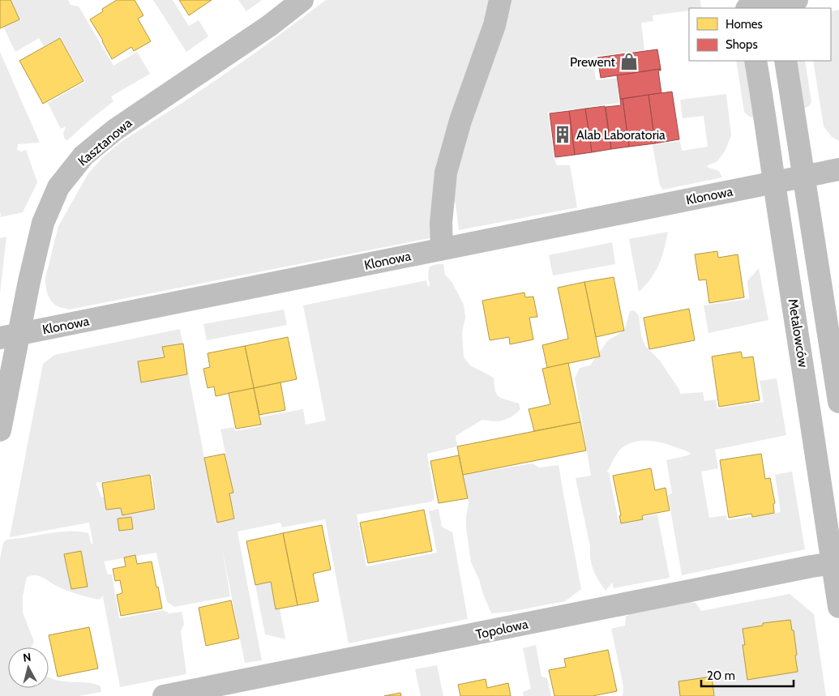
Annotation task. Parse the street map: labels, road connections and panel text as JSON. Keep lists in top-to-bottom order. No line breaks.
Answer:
{"streets":{"street":["Kasztanowa","Klonowa","Metalowców","Topolowa"]},"crossings":[["Kasztanowa","Klonowa"],["Klonowa","Metalowców"],["Metalowców","Topolowa"]],"places":{"shop":["Prewent"],"building":["Alab Laboratoria"]},"legend":["Homes","Shops"],"scale_bar":"20 m","north":"top"}
